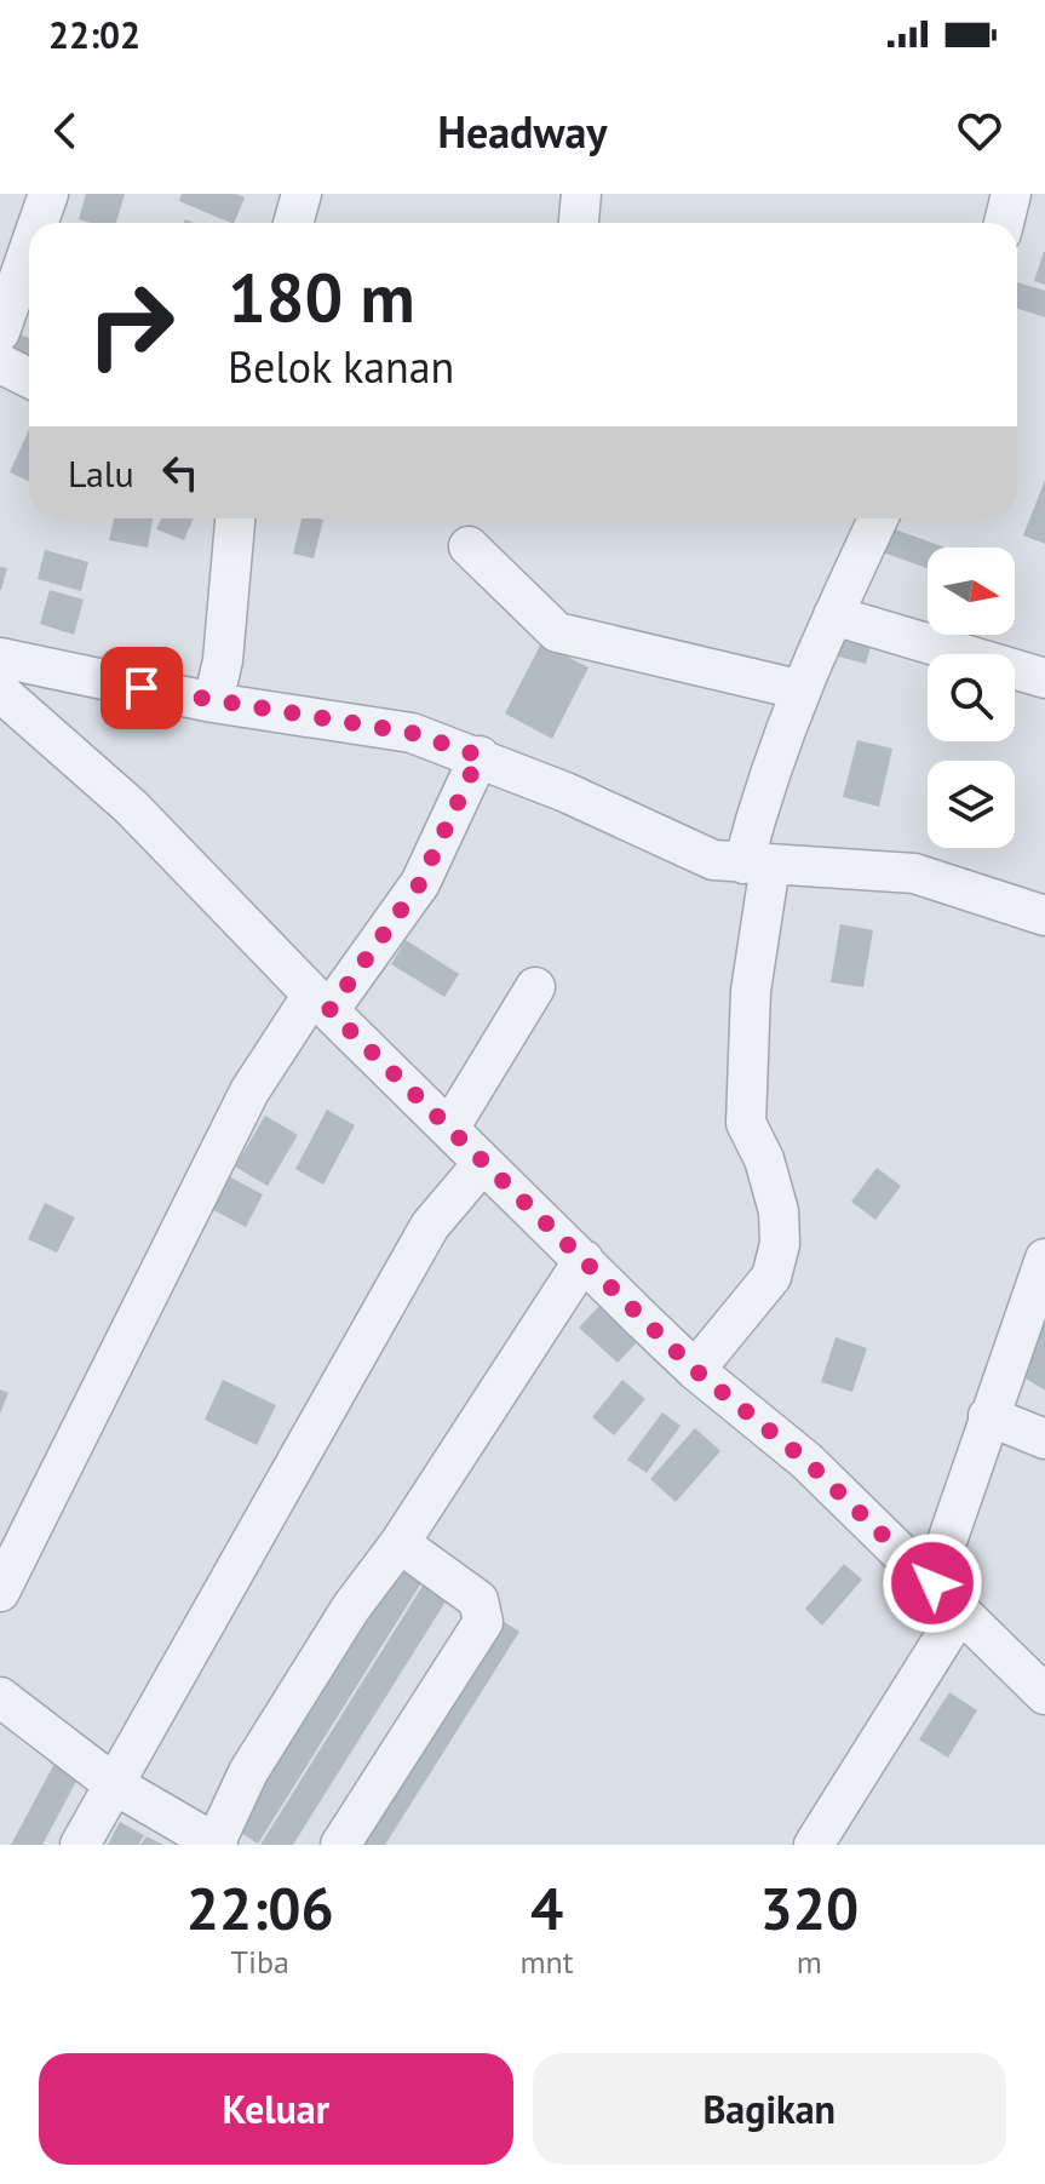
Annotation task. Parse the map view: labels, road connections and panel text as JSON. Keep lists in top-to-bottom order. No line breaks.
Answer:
{"north":"right","page":{"status":"22:02","header":"Headway","turn":["180 m","Belok kanan"],"then":"Lalu","eta":["22:06","Tiba","4","mnt","320","m"],"buttons":["Keluar","Bagikan"]}}
